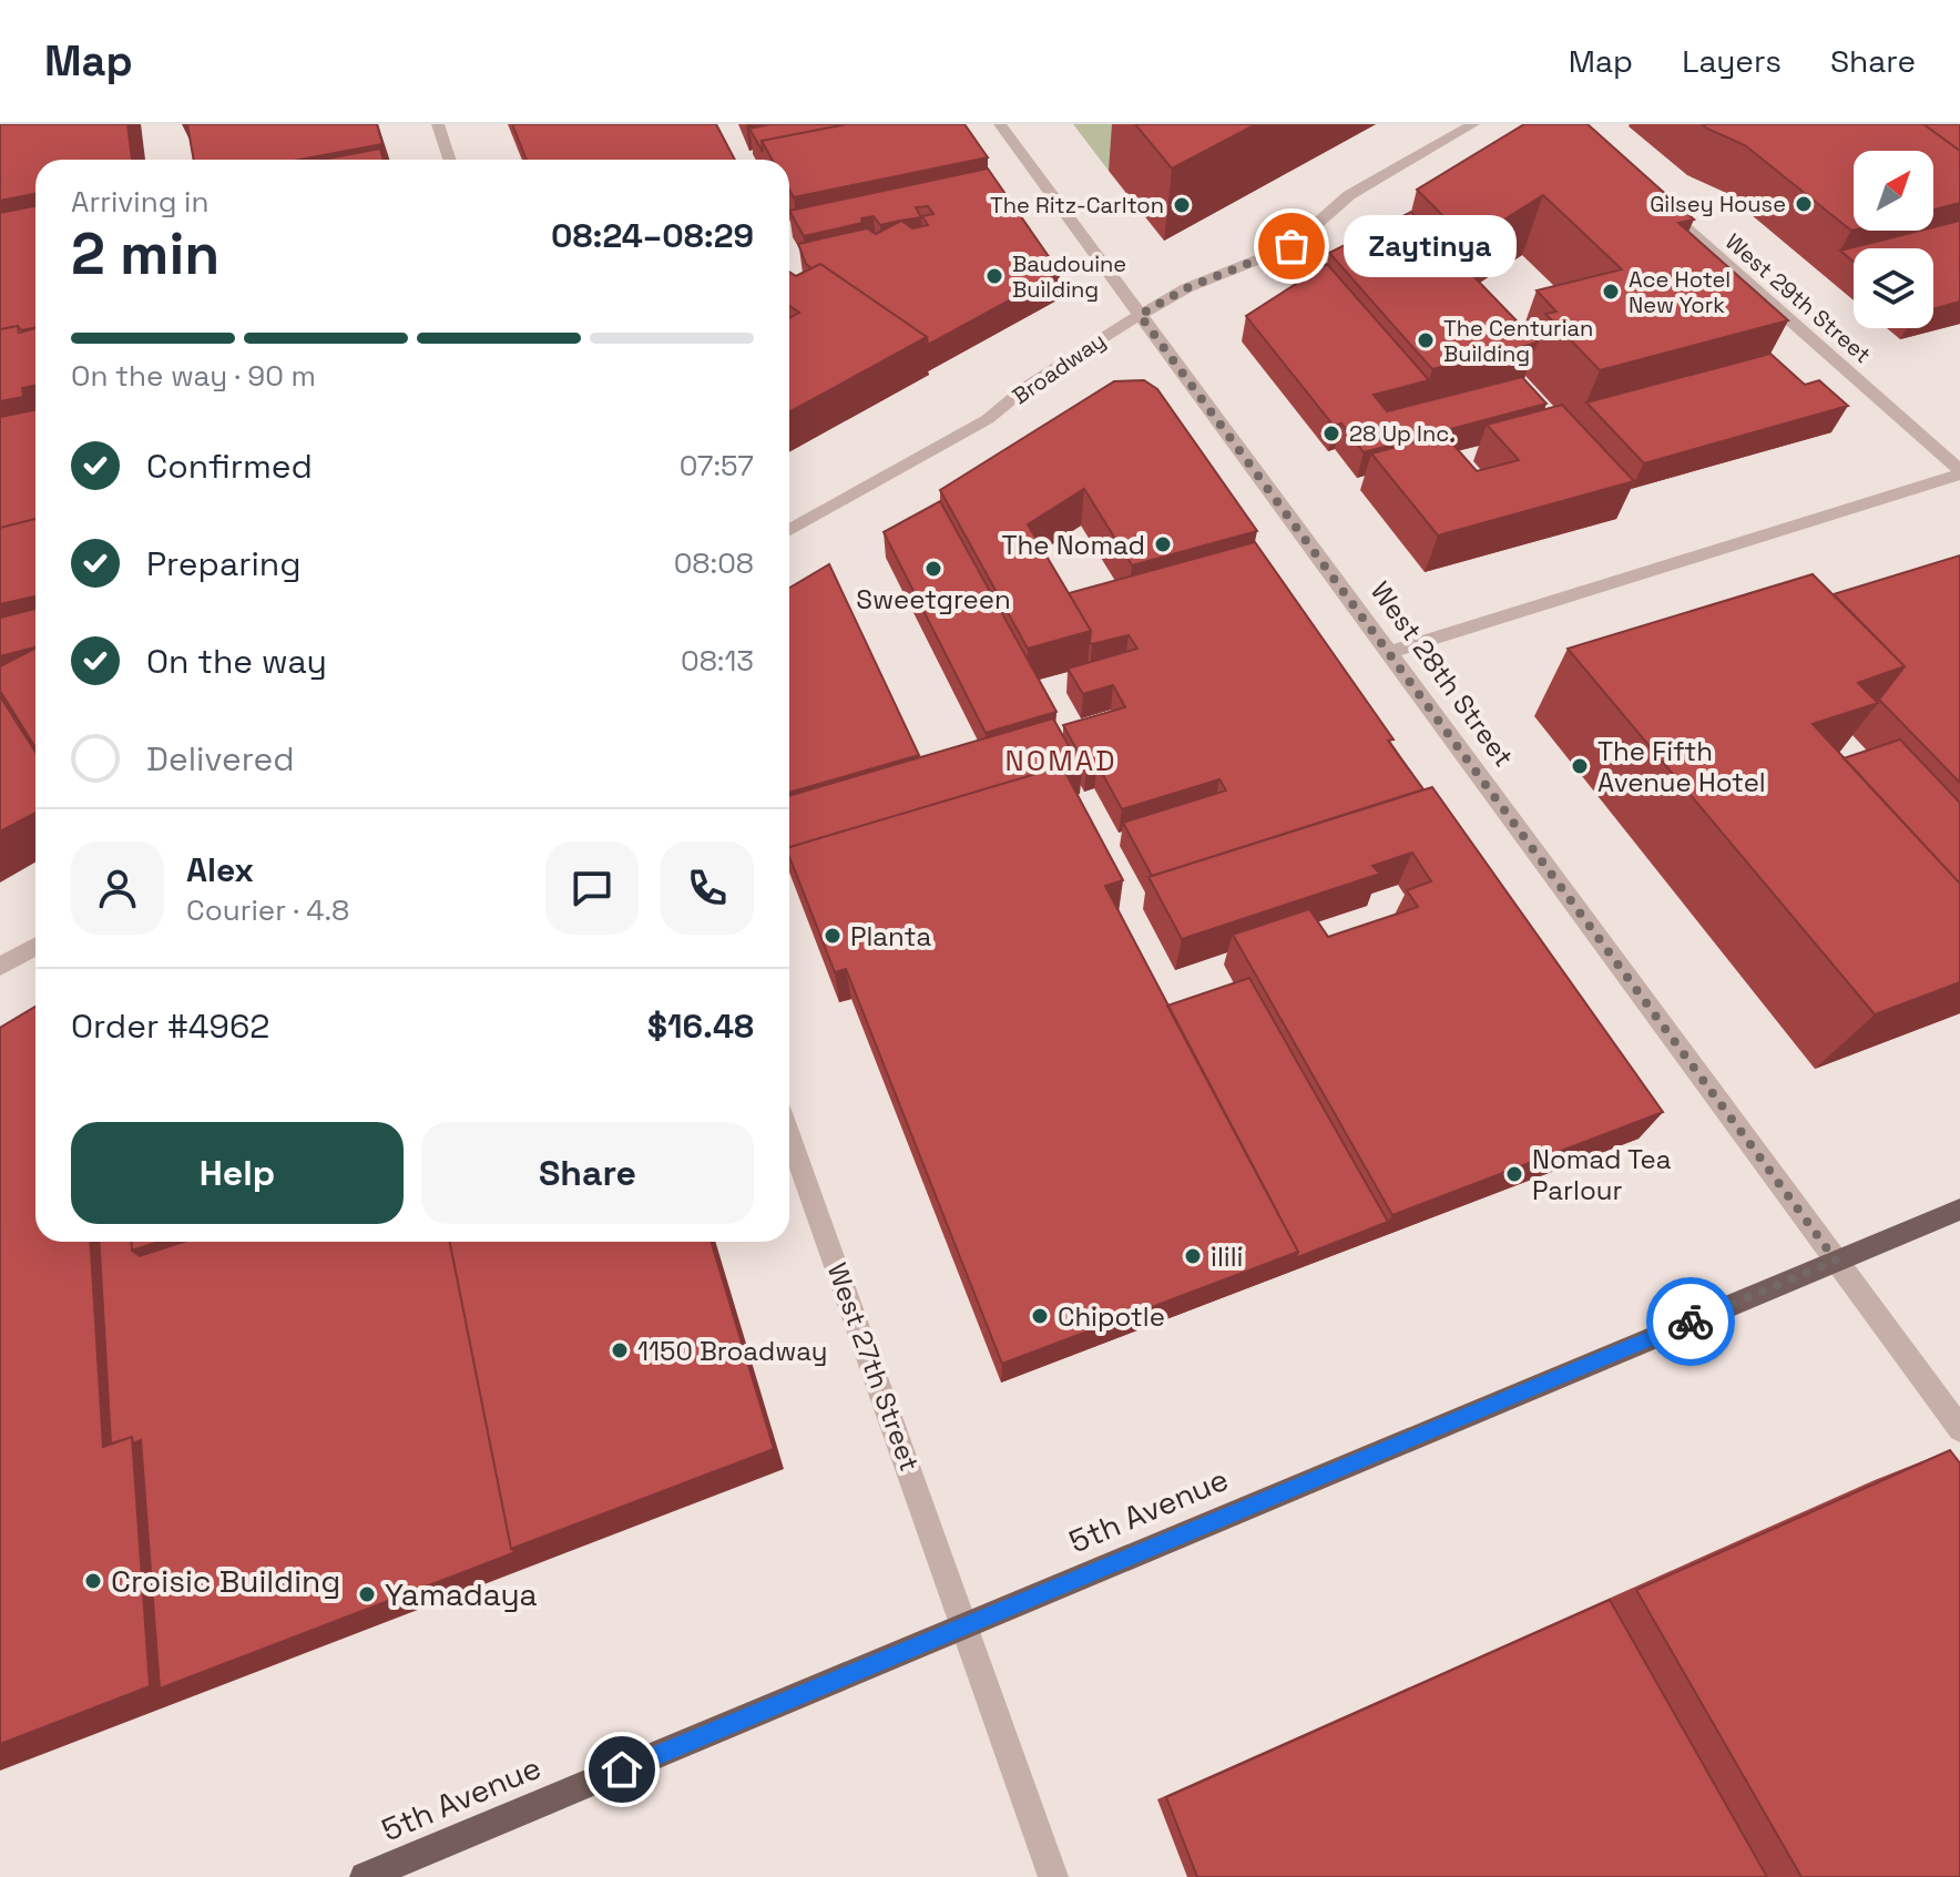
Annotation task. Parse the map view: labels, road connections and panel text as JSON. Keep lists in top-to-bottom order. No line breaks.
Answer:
{"streets":{"main road":["5th Avenue"],"street":["West 29th Street","Broadway","West 28th Street","West 27th Street"]},"crossings":[["Broadway","West 28th Street"],["West 28th Street","5th Avenue"],["West 27th Street","5th Avenue"]],"districts":["NOMAD"],"places":["Gilsey House","The Ritz-Carlton","Zaytinya","Baudouine Building","Ace Hotel New York","The Centurian Building","28 Up Inc.","The Nomad","Sweetgreen","The Fifth Avenue Hotel","Planta","Nomad Tea Parlour","ilili","Chipotle","1150 Broadway","Croisic Building","Yamadaya"],"north":"top right","page":{"header":"Map","nav":["Map","Layers","Share"],"heading":["2 min","Arriving in","08:24–08:29"],"panel":["Alex","Courier · 4.8","Order #4962","$16.48"],"bubble":"Zaytinya","bar":"On the way · 90 m","list":[["Confirmed","07:57"],["Preparing","08:08"],["On the way","08:13"],"Delivered"],"buttons":["Help","Share"]}}
